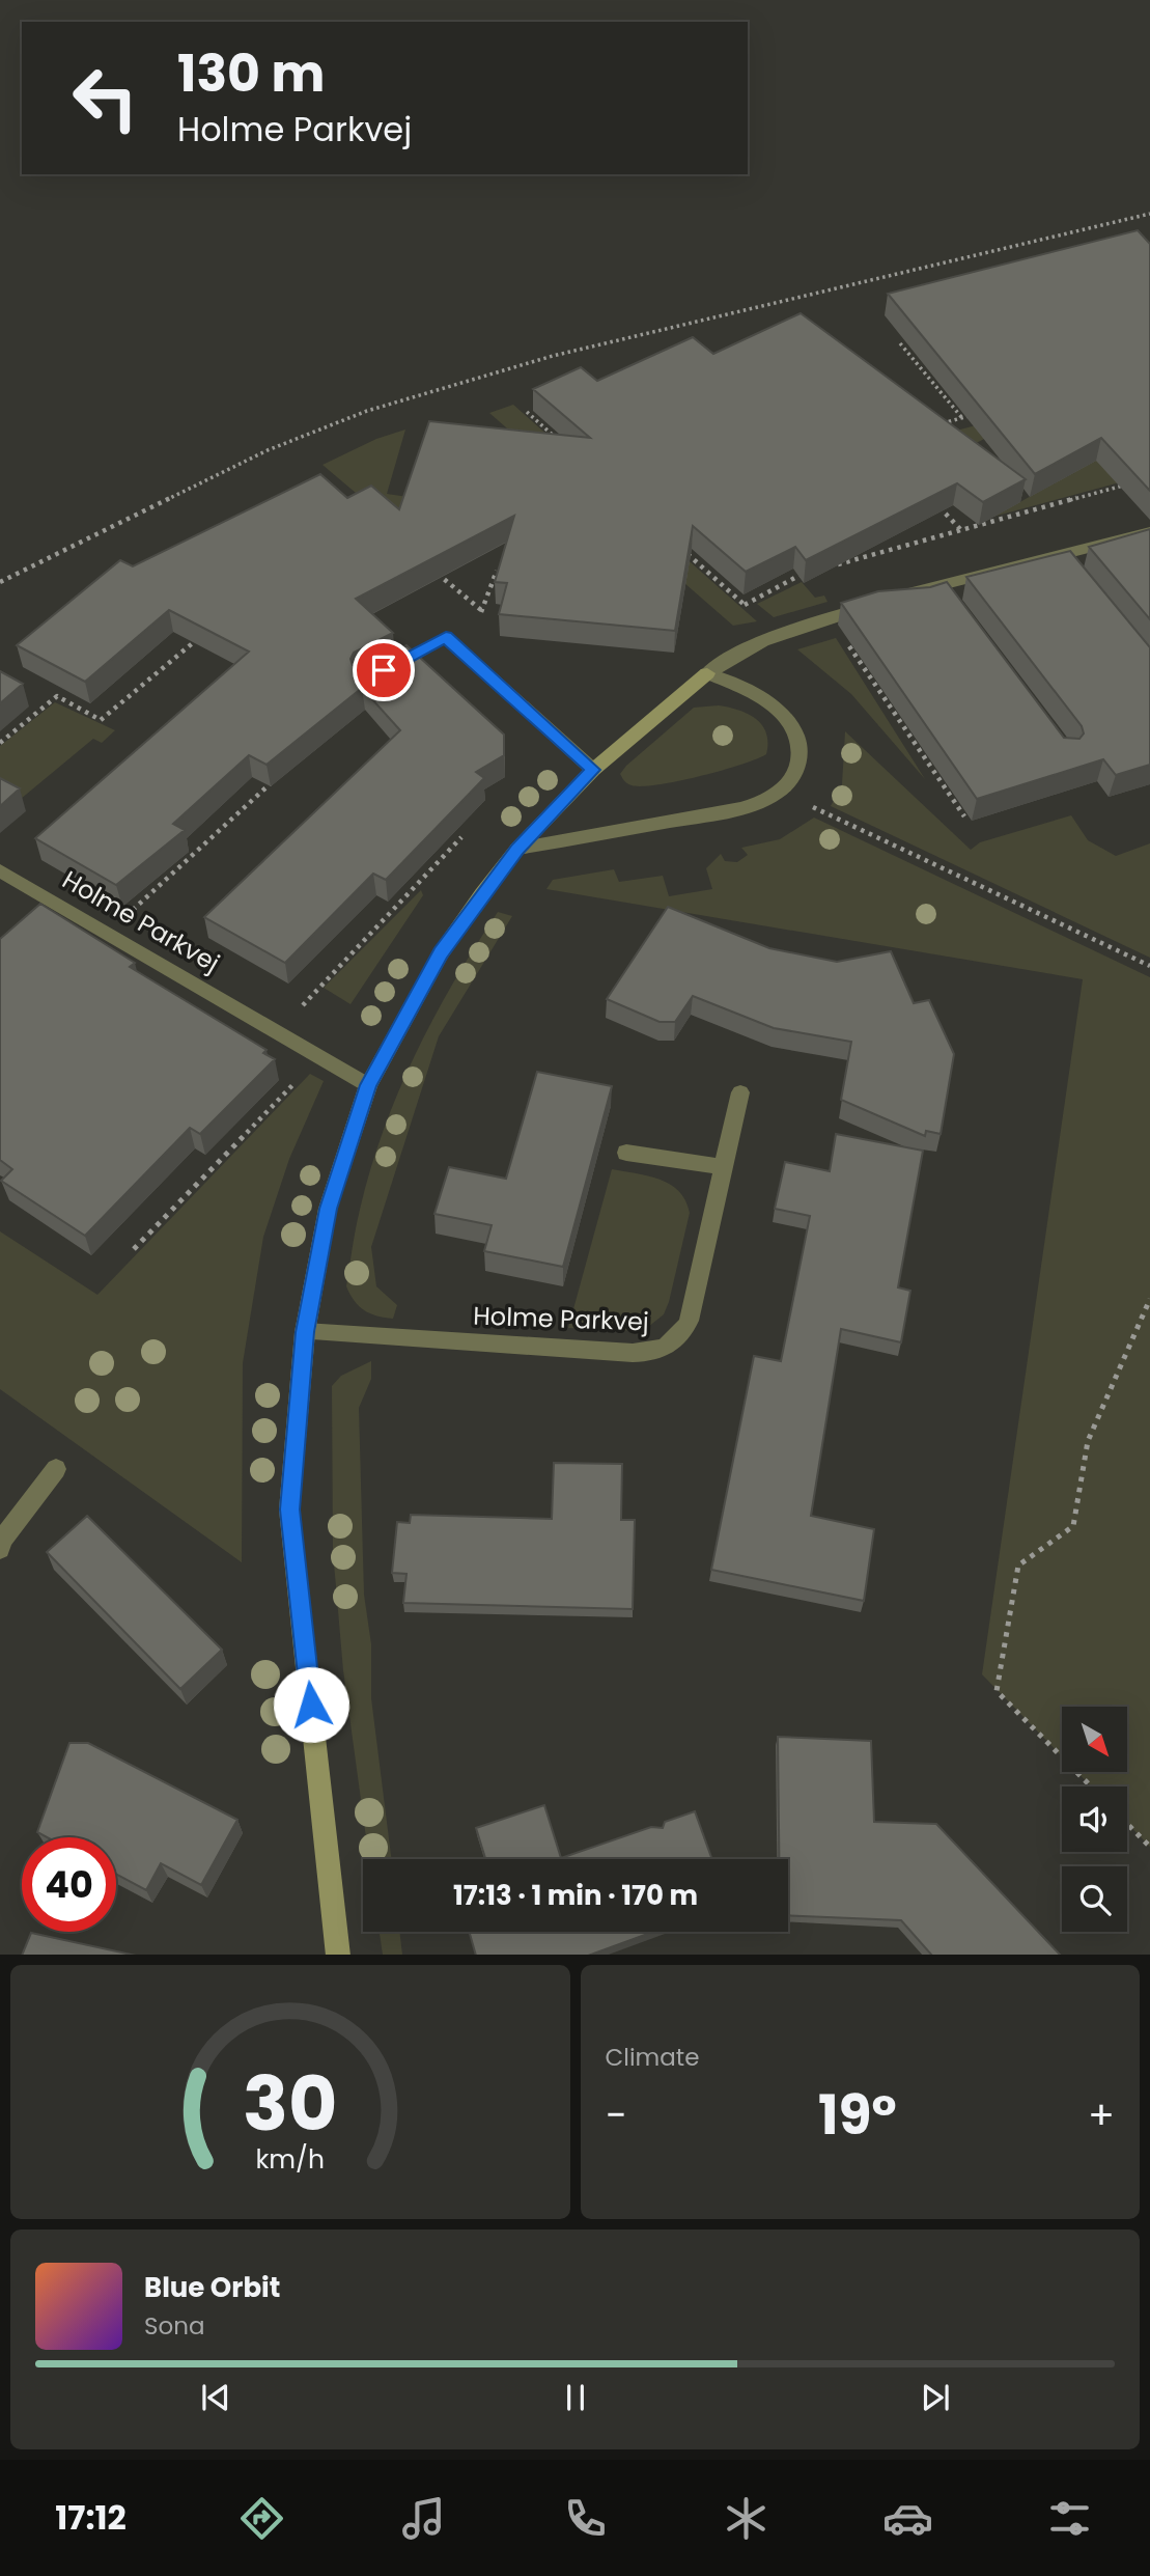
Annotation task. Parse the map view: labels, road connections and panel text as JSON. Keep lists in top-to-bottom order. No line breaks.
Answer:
{"streets":{"street":["Holme Parkvej"]},"north":"bottom right","page":{"turn":["130 m","Holme Parkvej"],"limit":"40","trip":"17:13 · 1 min · 170 m","tile":"Climate","heat":["−","19°","+"],"song":["Blue Orbit","Sona"],"tabs":"17:12","gauge":["30","km/h"]}}
